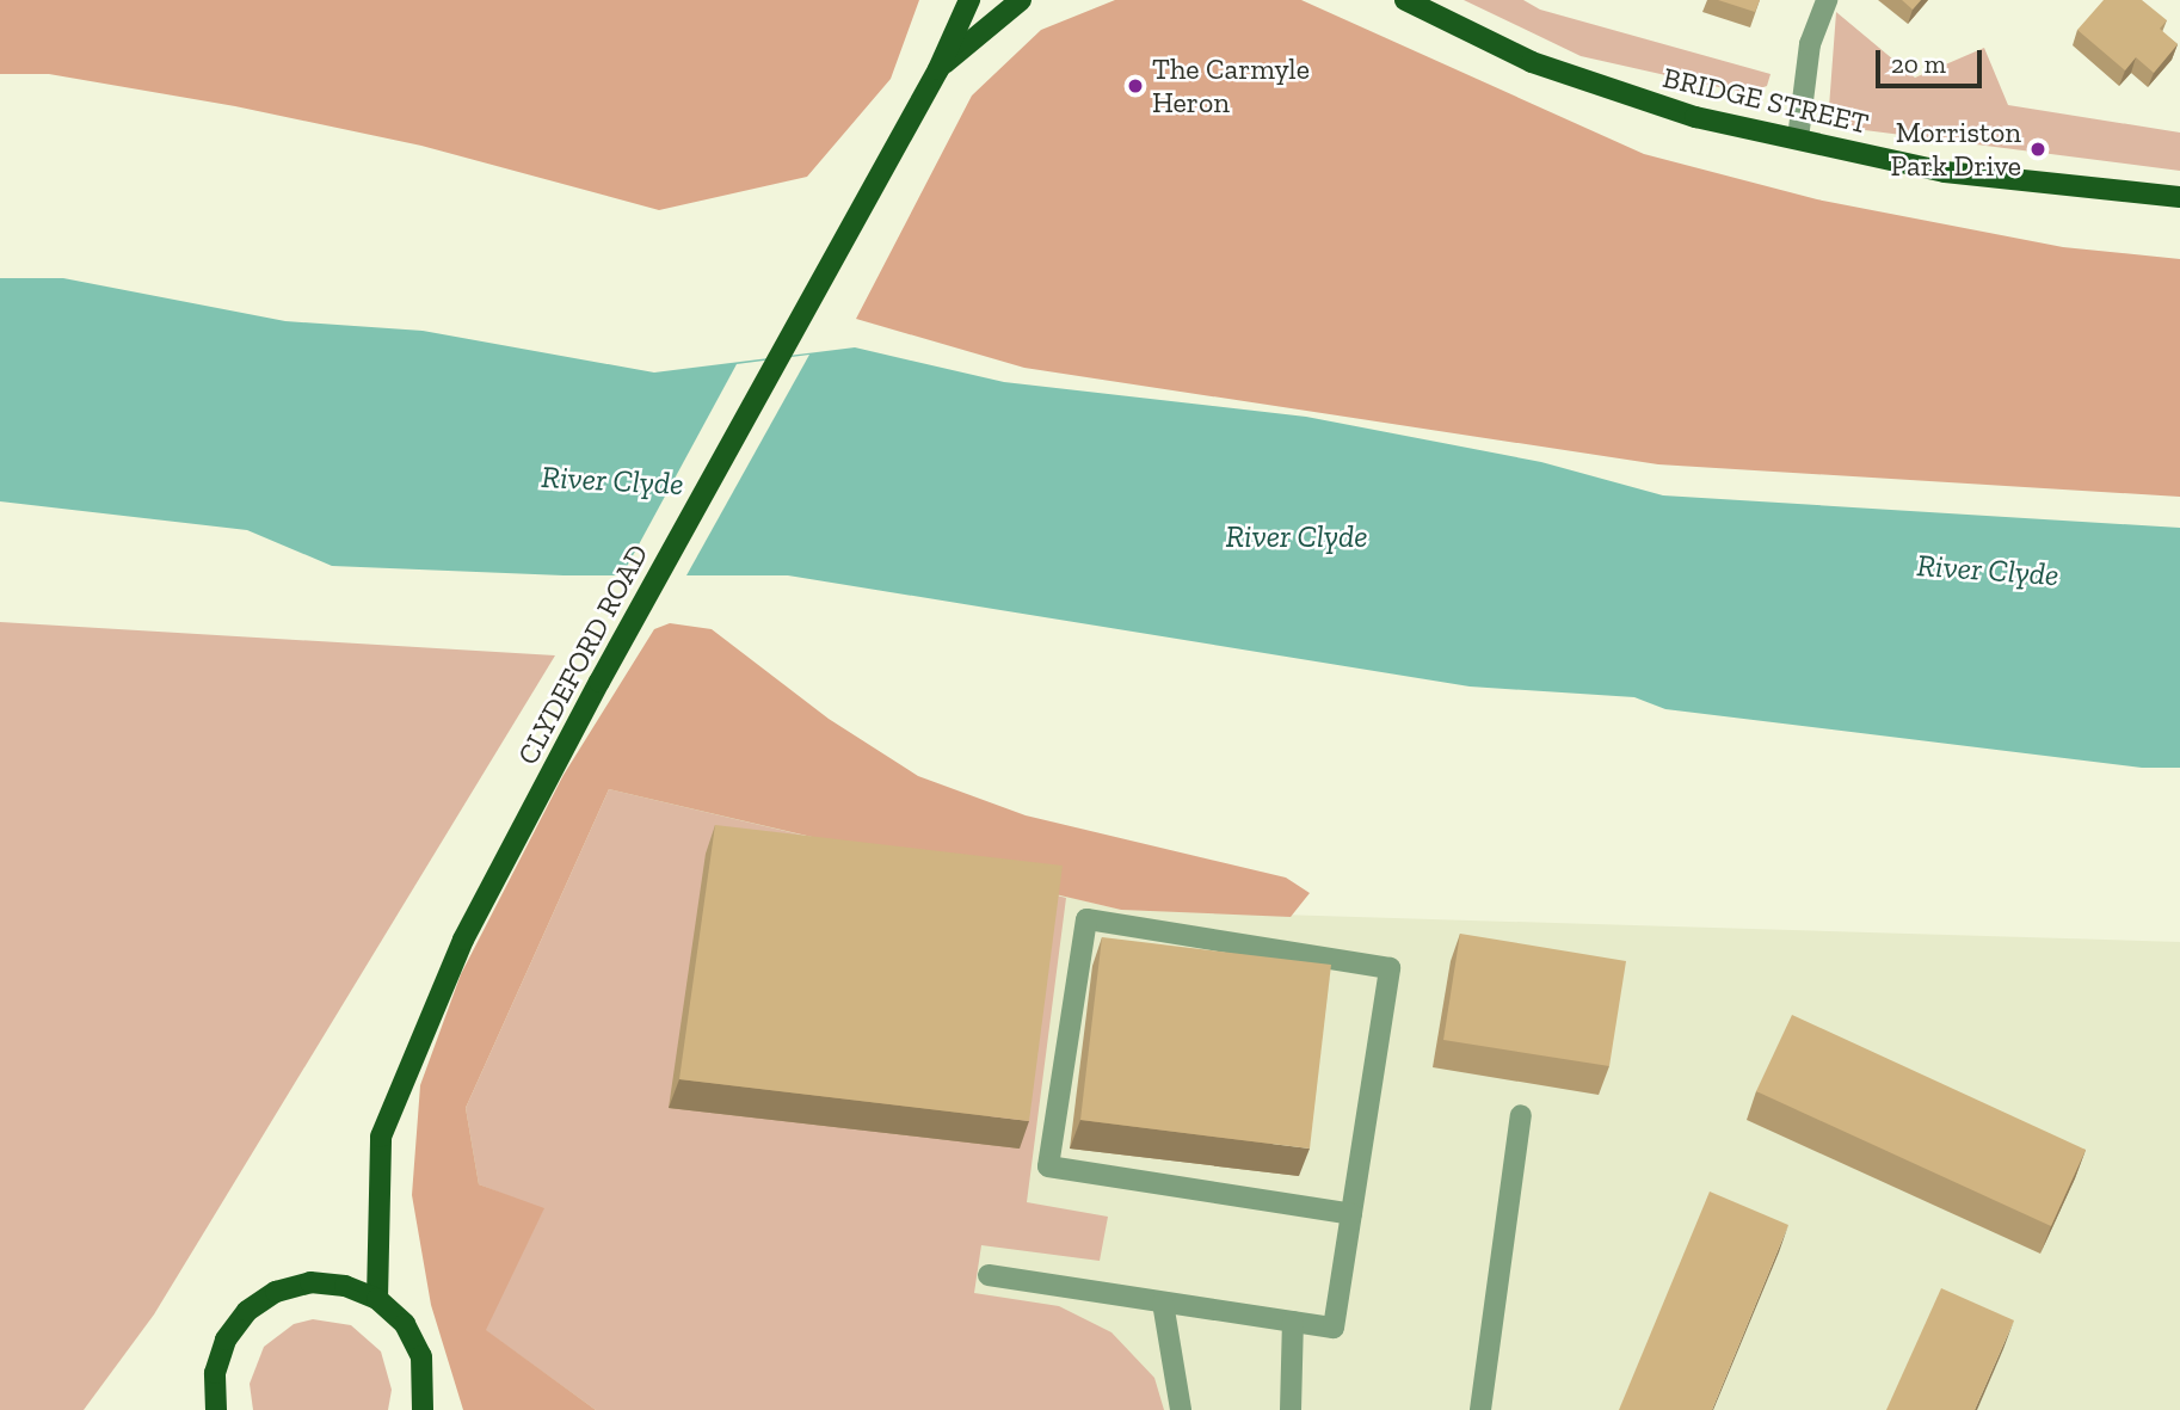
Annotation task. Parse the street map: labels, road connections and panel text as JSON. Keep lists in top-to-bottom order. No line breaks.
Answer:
{"streets":{"main road":["BRIDGE STREET","CLYDEFORD ROAD"]},"water":["River Clyde"],"places":["The Carmyle Heron","Morriston Park Drive"],"scale_bar":"20 m"}
